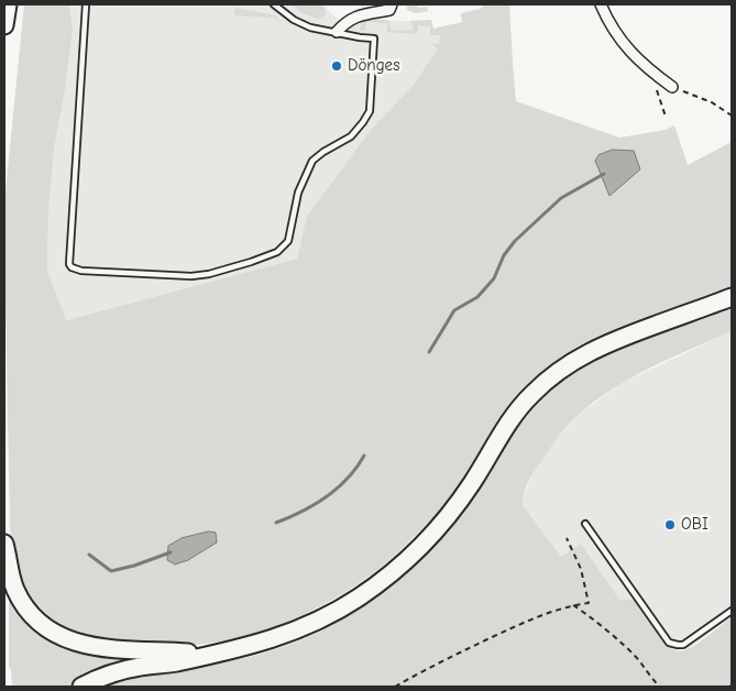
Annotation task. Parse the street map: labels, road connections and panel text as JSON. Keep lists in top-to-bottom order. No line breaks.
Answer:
{"places":["Dönges","OBI"]}
